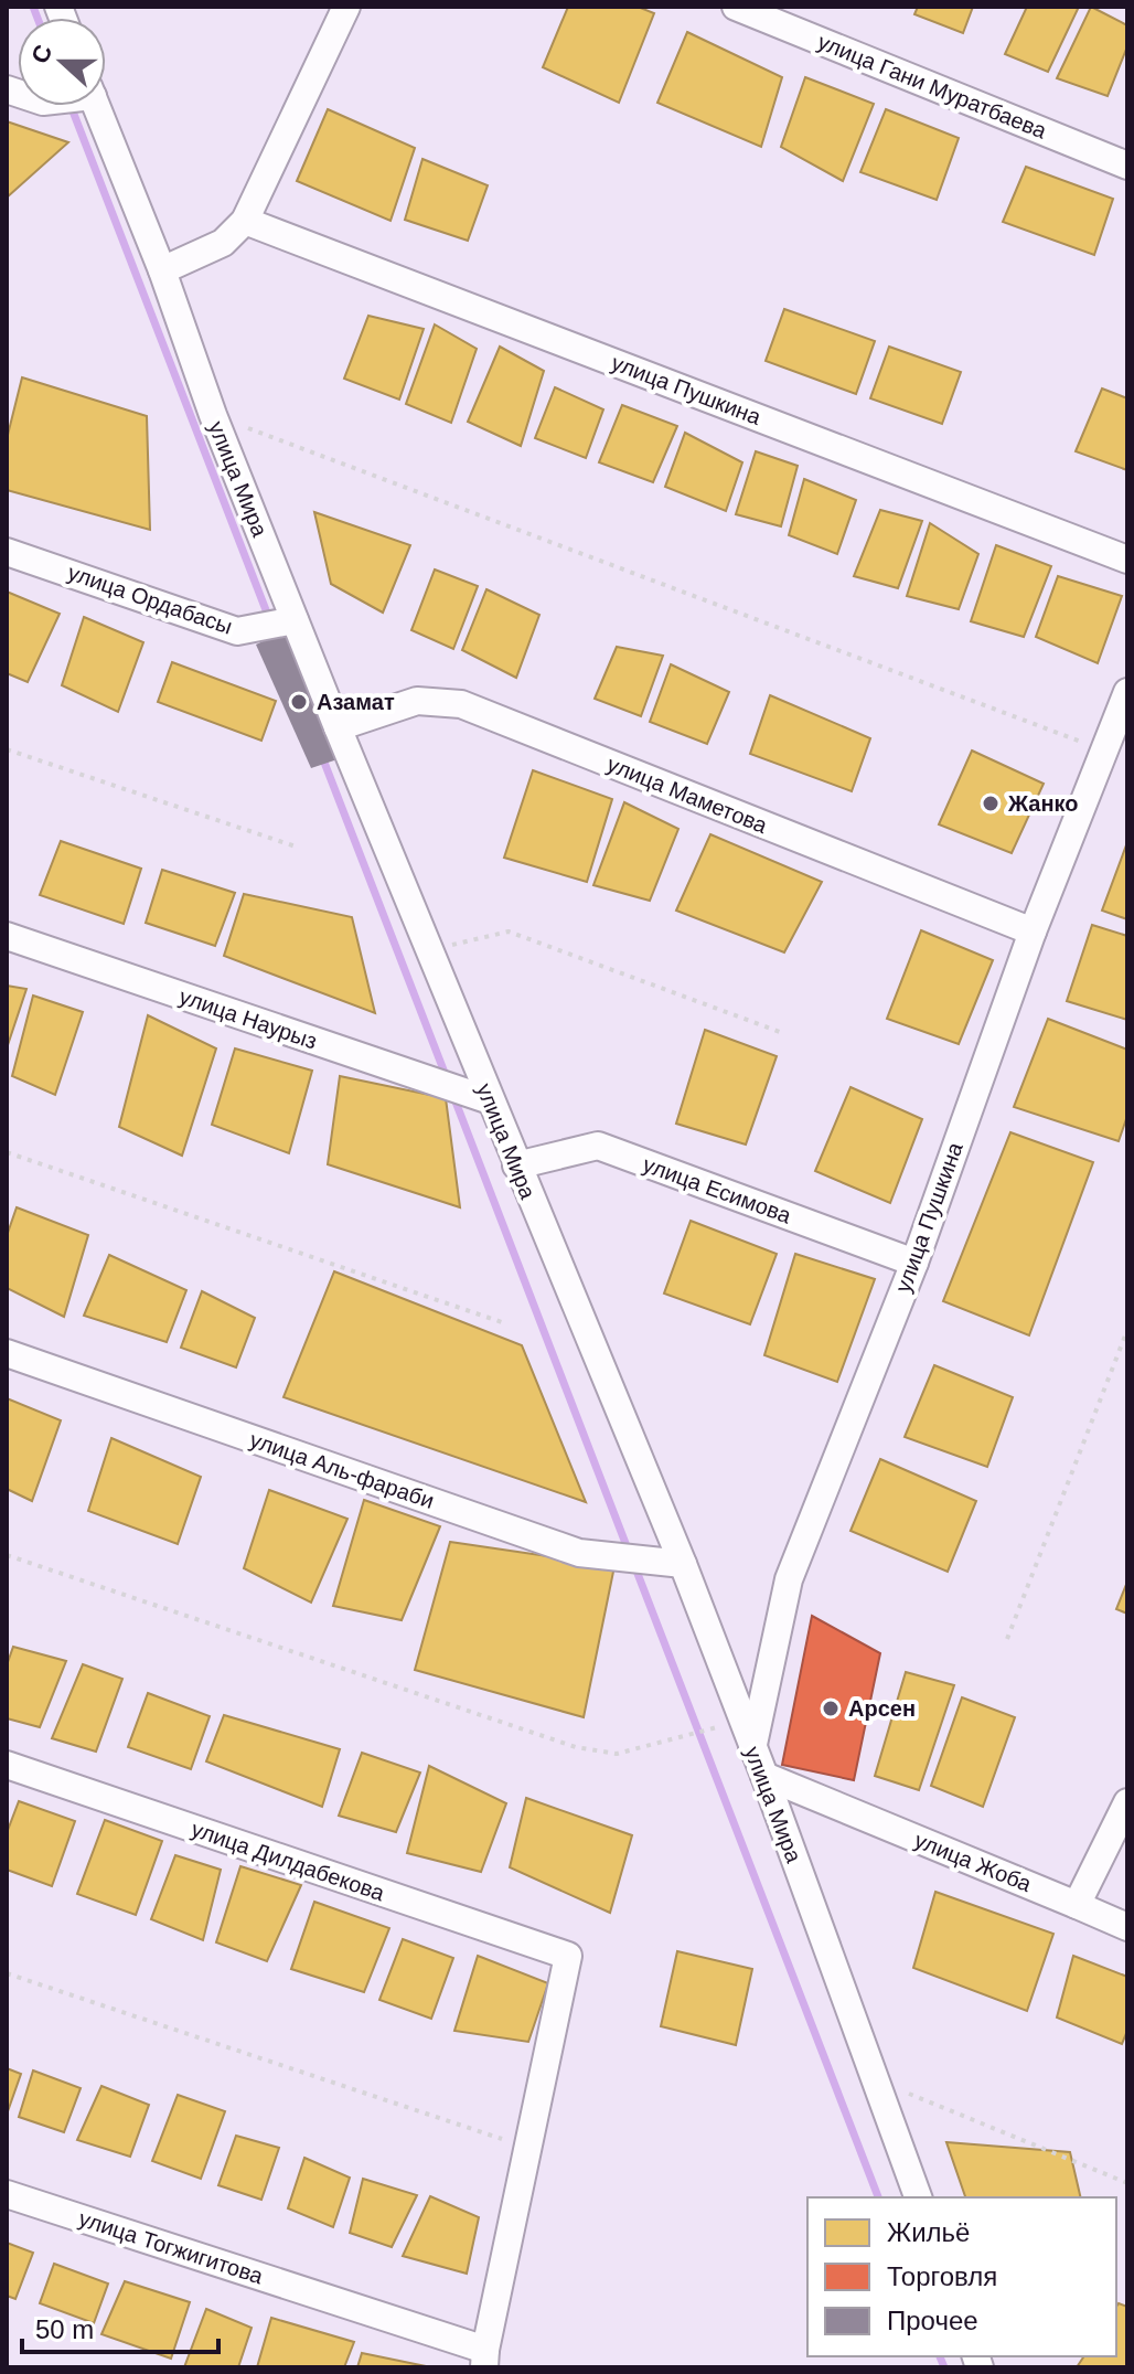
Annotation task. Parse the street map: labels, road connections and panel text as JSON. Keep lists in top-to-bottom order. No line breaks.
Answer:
{"streets":{"street":["улица Гани Муратбаева","улица Пушкина","улица Мира","улица Ордабасы","улица Маметова","улица Наурыз","улица Есимова","улица Аль-фараби","улица Дилдабекова","улица Жоба","улица Тогжигитова"]},"crossings":[["улица Пушкина","улица Мира"],["улица Пушкина","улица Маметова"],["улица Пушкина","улица Есимова"],["улица Мира","улица Ордабасы"],["улица Мира","улица Маметова"],["улица Мира","улица Наурыз"],["улица Мира","улица Есимова"],["улица Мира","улица Аль-фараби"],["улица Мира","улица Жоба"]],"places":["Азамат","Жанко","Арсен"],"legend":["Жильё","Торговля","Прочее"],"scale_bar":"50 m","north":"left"}
